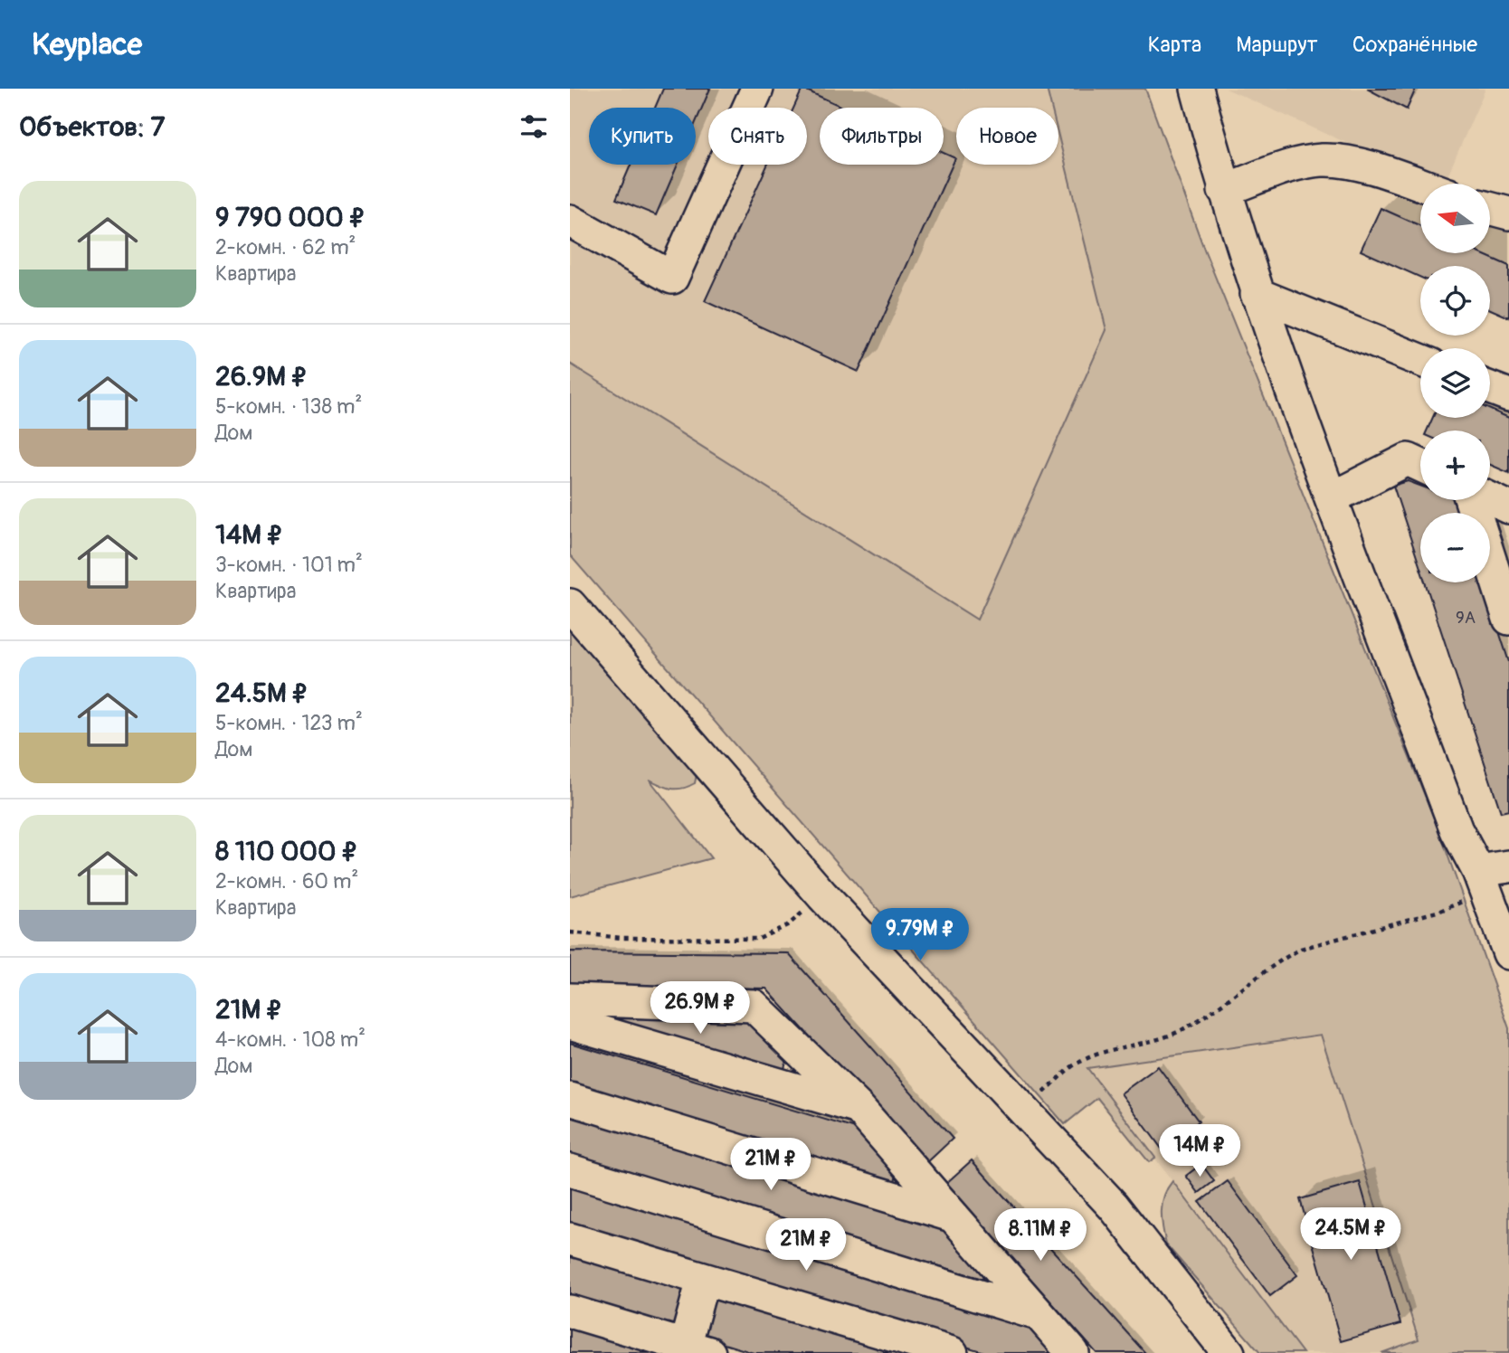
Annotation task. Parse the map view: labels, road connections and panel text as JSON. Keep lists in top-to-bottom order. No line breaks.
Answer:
{"house_numbers":["9А"],"north":"left","page":{"header":"Keyplace","nav":["Карта","Маршрут","Сохранённые"],"heading":"Объектов: 7","chip":["Купить","Снять","Фильтры","Новое"],"list":[{"name":"9 790 000 ₽","note":"2-комн. · 62 m² · Квартира"},{"name":"26.9M ₽","note":"5-комн. · 138 m² · Дом"},{"name":"14M ₽","note":"3-комн. · 101 m² · Квартира"},{"name":"24.5M ₽","note":"5-комн. · 123 m² · Дом"},{"name":"8 110 000 ₽","note":"2-комн. · 60 m² · Квартира"},{"name":"21M ₽","note":"4-комн. · 108 m² · Дом"}],"map_buttons":["+","−"],"price":["9.79M ₽","26.9M ₽","14M ₽","21M ₽","24.5M ₽","8.11M ₽","21M ₽"]}}
